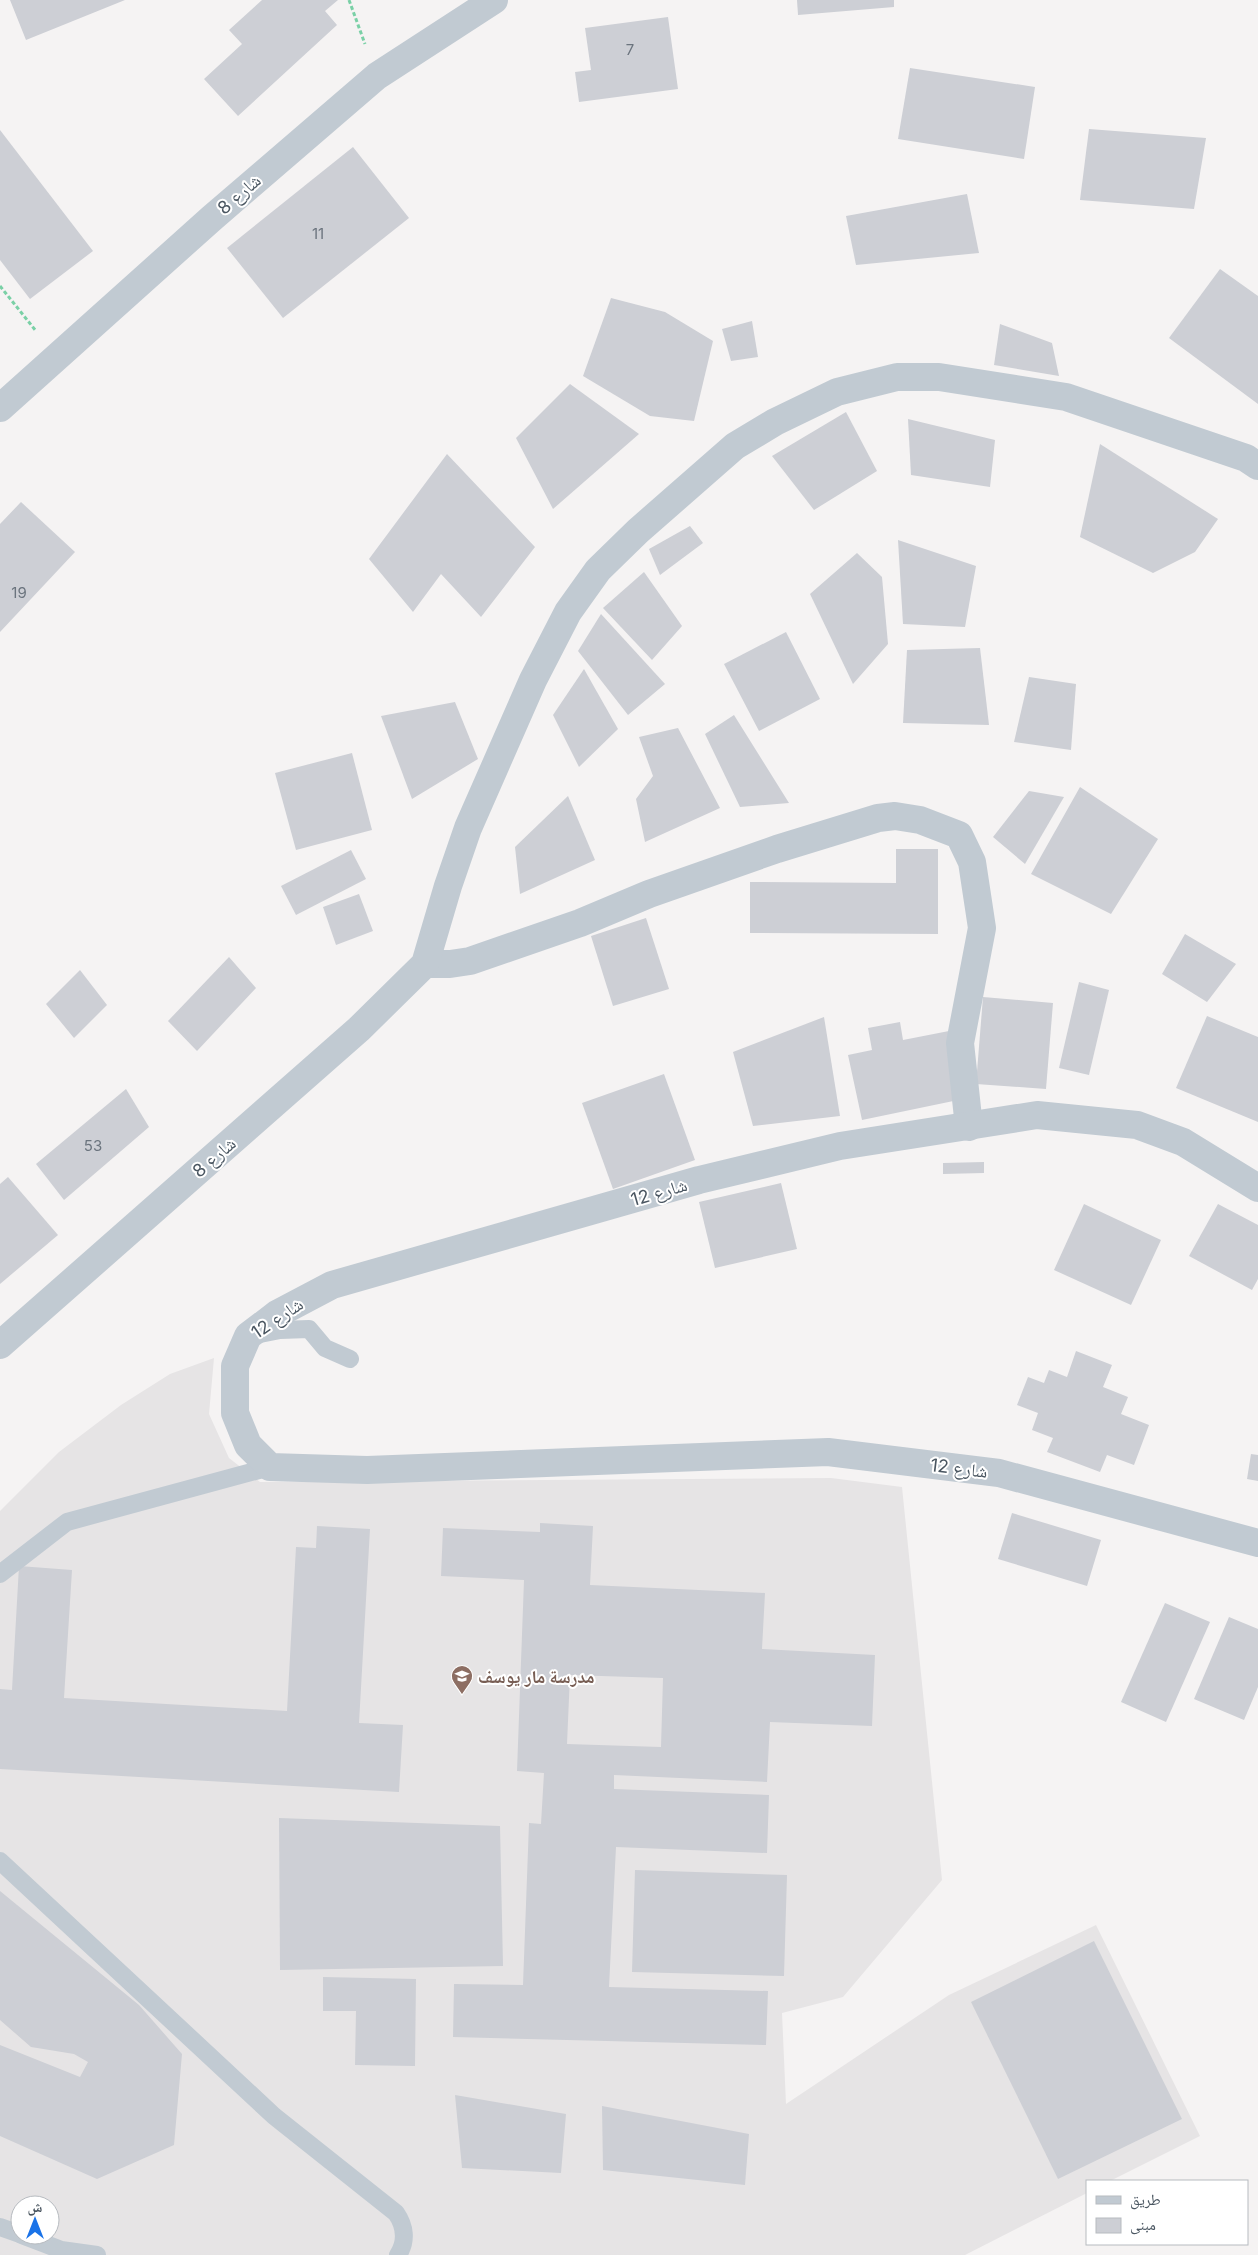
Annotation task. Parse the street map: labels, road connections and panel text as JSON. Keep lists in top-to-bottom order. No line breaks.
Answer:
{"streets":{"street":["شارع 8","شارع 12"]},"places":{"school or university":["مدرسة مار يوسف"]},"house_numbers":["7","11","19","53"],"legend":["طريق","مبنى"],"north":"top"}
